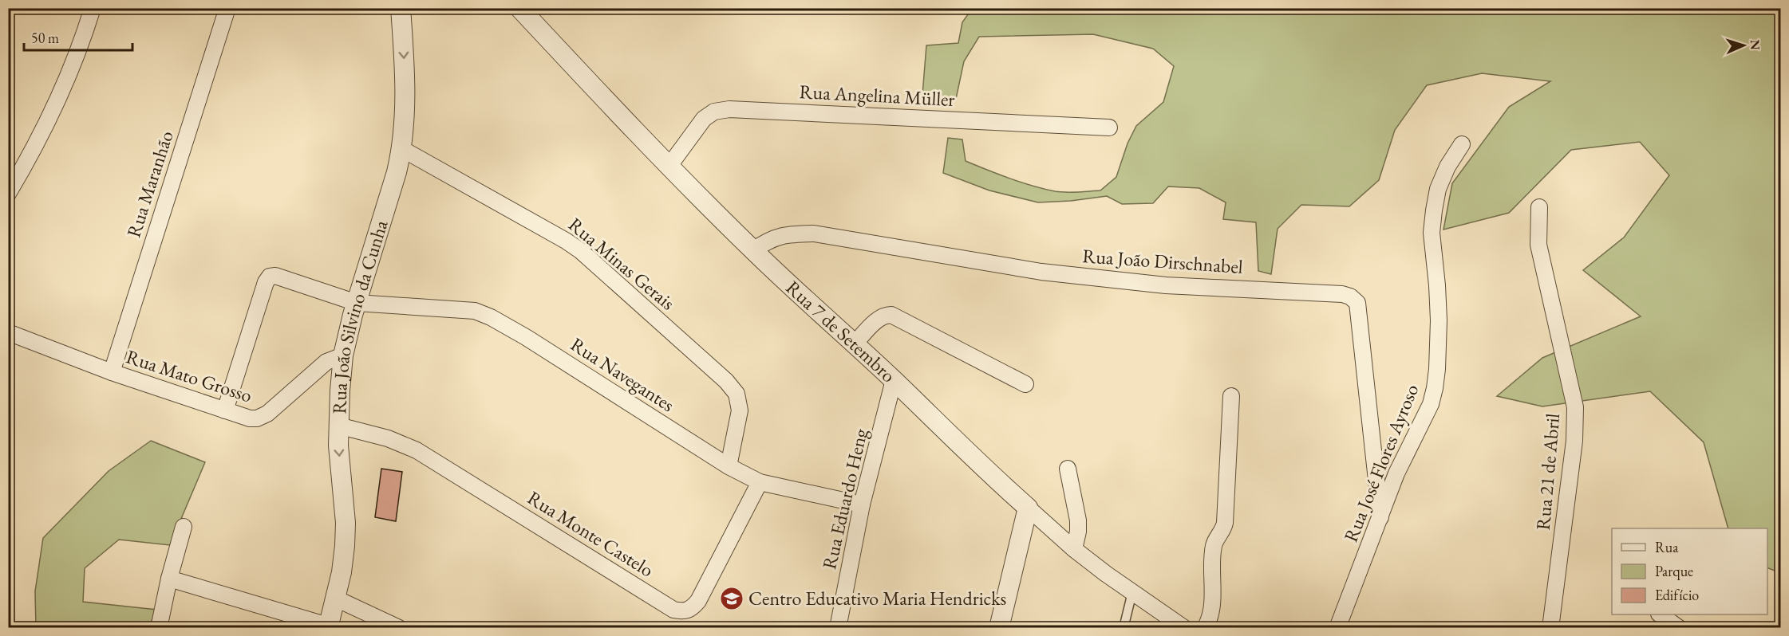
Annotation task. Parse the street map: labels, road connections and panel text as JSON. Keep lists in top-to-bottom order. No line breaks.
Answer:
{"streets":{"street":["Rua Angelina Müller","Rua Maranhão","Rua João Dirschnabel","Rua Minas Gerais","Rua João Silvino da Cunha","Rua 7 de Setembro","Rua Navegantes","Rua Mato Grosso","Rua José Flores Ayroso","Rua 21 de Abril","Rua Eduardo Heng","Rua Monte Castelo"]},"crossings":[["Rua Angelina Müller","Rua 7 de Setembro"],["Rua Maranhão","Rua Mato Grosso"],["Rua João Dirschnabel","Rua 7 de Setembro"],["Rua João Dirschnabel","Rua José Flores Ayroso"],["Rua Minas Gerais","Rua João Silvino da Cunha"],["Rua Minas Gerais","Rua Navegantes"],["Rua João Silvino da Cunha","Rua Navegantes"],["Rua João Silvino da Cunha","Rua Mato Grosso"],["Rua João Silvino da Cunha","Rua Monte Castelo"],["Rua 7 de Setembro","Rua Eduardo Heng"],["Rua Navegantes","Rua Mato Grosso"],["Rua Navegantes","Rua Eduardo Heng"],["Rua Navegantes","Rua Monte Castelo"]],"one_way":["Rua João Silvino da Cunha"],"places":{"school or university":["Centro Educativo Maria Hendricks"]},"legend":["Rua","Parque","Edifício"],"scale_bar":"50 m","north":"right"}
